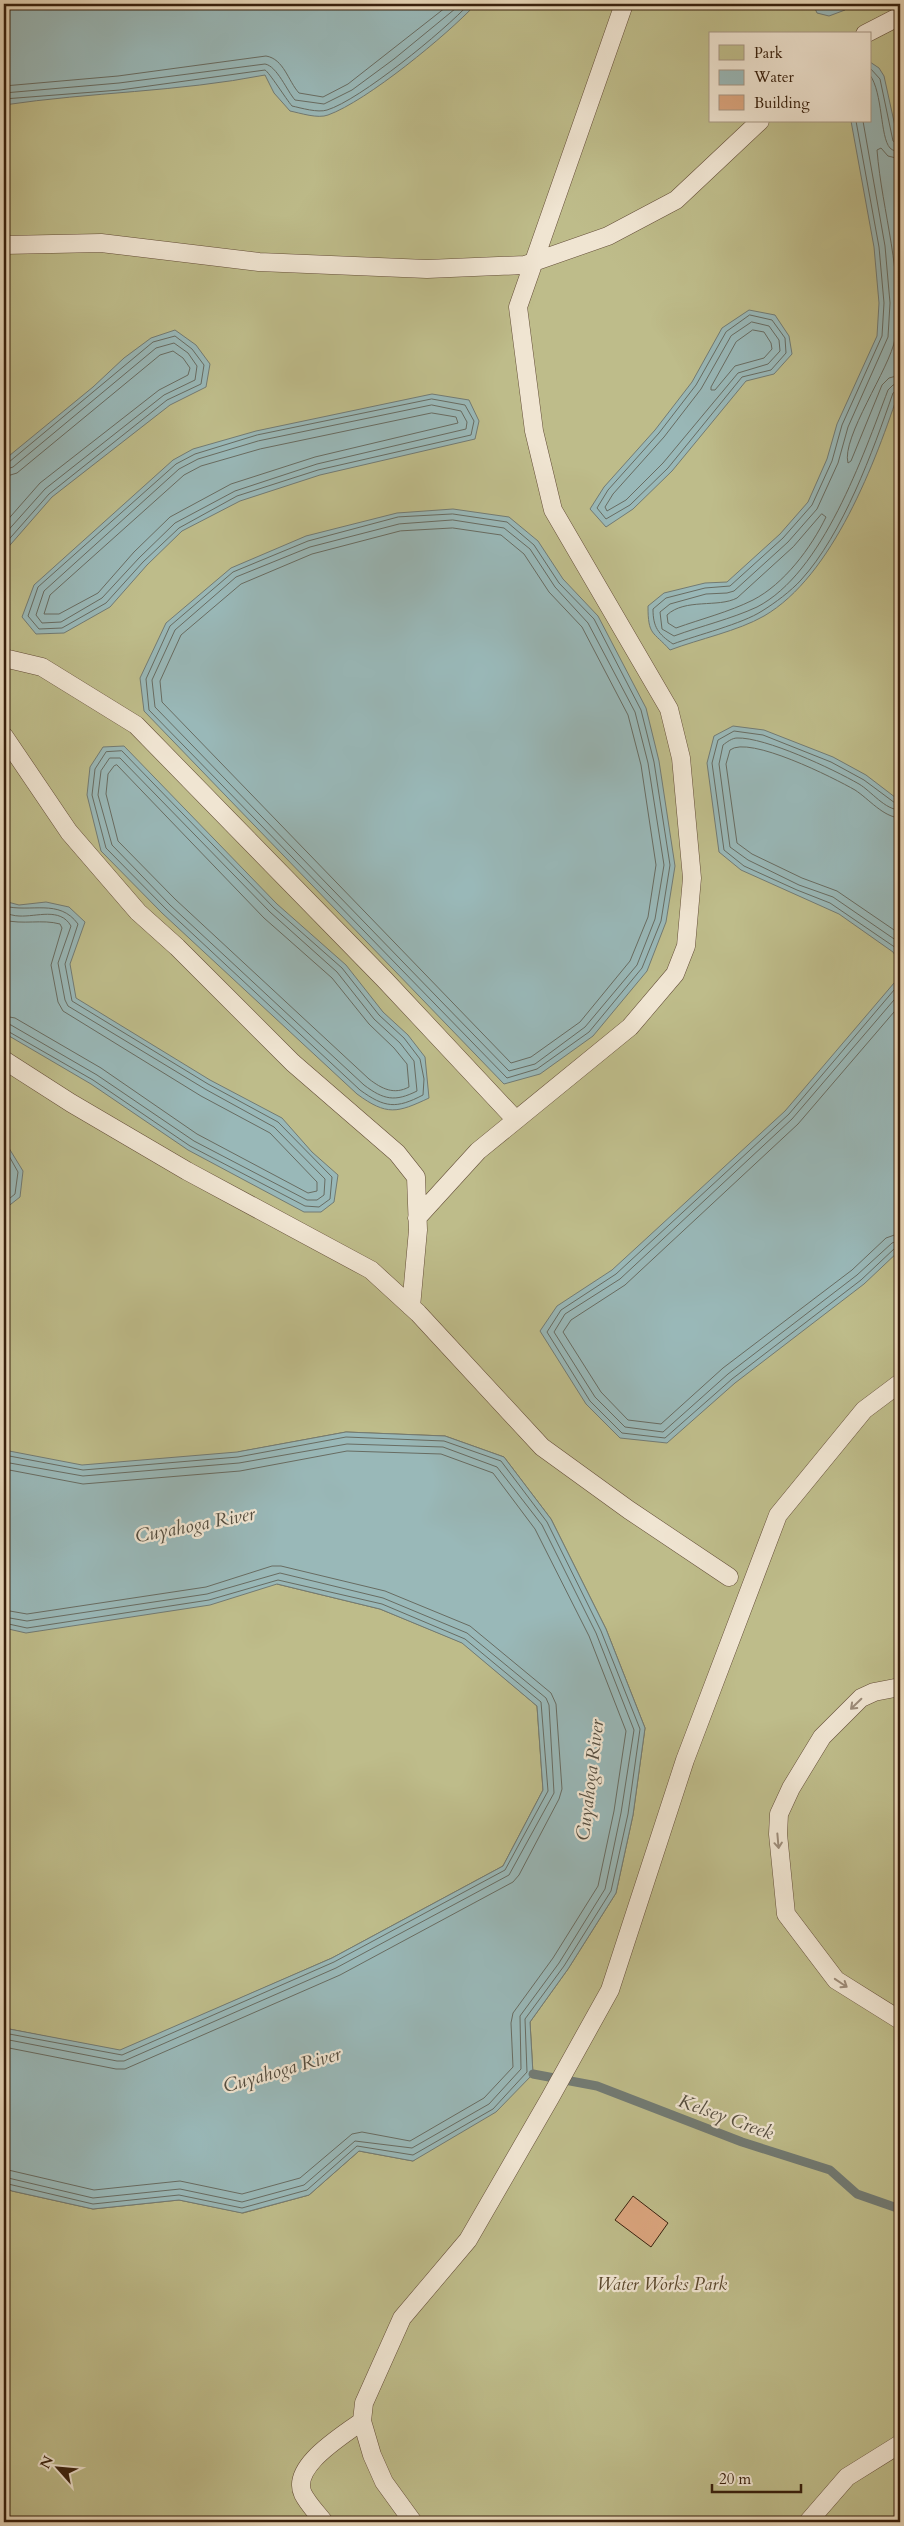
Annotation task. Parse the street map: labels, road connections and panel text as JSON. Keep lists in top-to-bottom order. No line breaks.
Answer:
{"water":["Cuyahoga River","Kelsey Creek"],"parks":["Water Works Park"],"legend":["Park","Water","Building"],"scale_bar":"20 m","north":"top left"}
